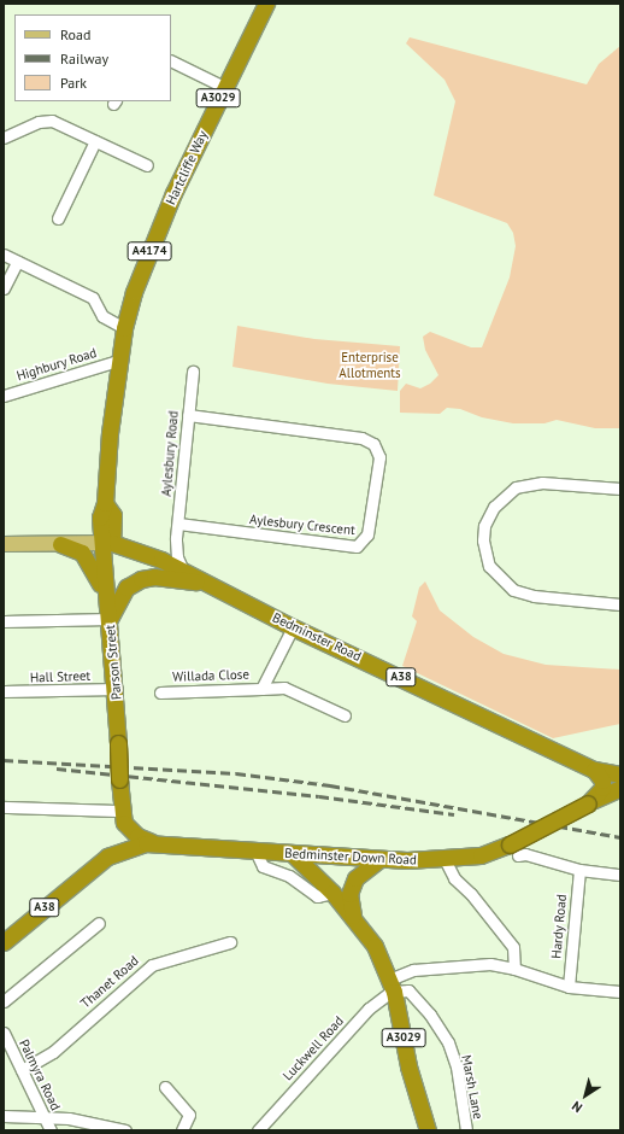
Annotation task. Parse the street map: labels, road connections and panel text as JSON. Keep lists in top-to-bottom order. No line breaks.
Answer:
{"streets":{"highway":["A3029","Hartcliffe Way","A4174","Bedminster Road","Parson Street","A38","Bedminster Down Road"],"street":["Highbury Road","Aylesbury Road","Aylesbury Crescent","Willada Close","Hall Street","Hardy Road","Thanet Road","Luckwell Road","Palmyra Road","Marsh Lane"]},"crossings":[["A3029","Bedminster Down Road"],["A3029","Luckwell Road"],["A3029","Marsh Lane"],["Hartcliffe Way","Parson Street"],["Highbury Road","Parson Street"],["Aylesbury Road","Aylesbury Crescent"],["Aylesbury Road","Bedminster Road"],["Bedminster Road","Parson Street"],["Bedminster Road","Willada Close"],["Bedminster Road","A38"],["Parson Street","Hall Street"],["Parson Street","A38"],["A38","Bedminster Down Road"],["Hardy Road","Luckwell Road"],["Thanet Road","Palmyra Road"],["Luckwell Road","Marsh Lane"]],"parks":["Enterprise Allotments"],"legend":["Road","Railway","Park"],"north":"bottom left"}
